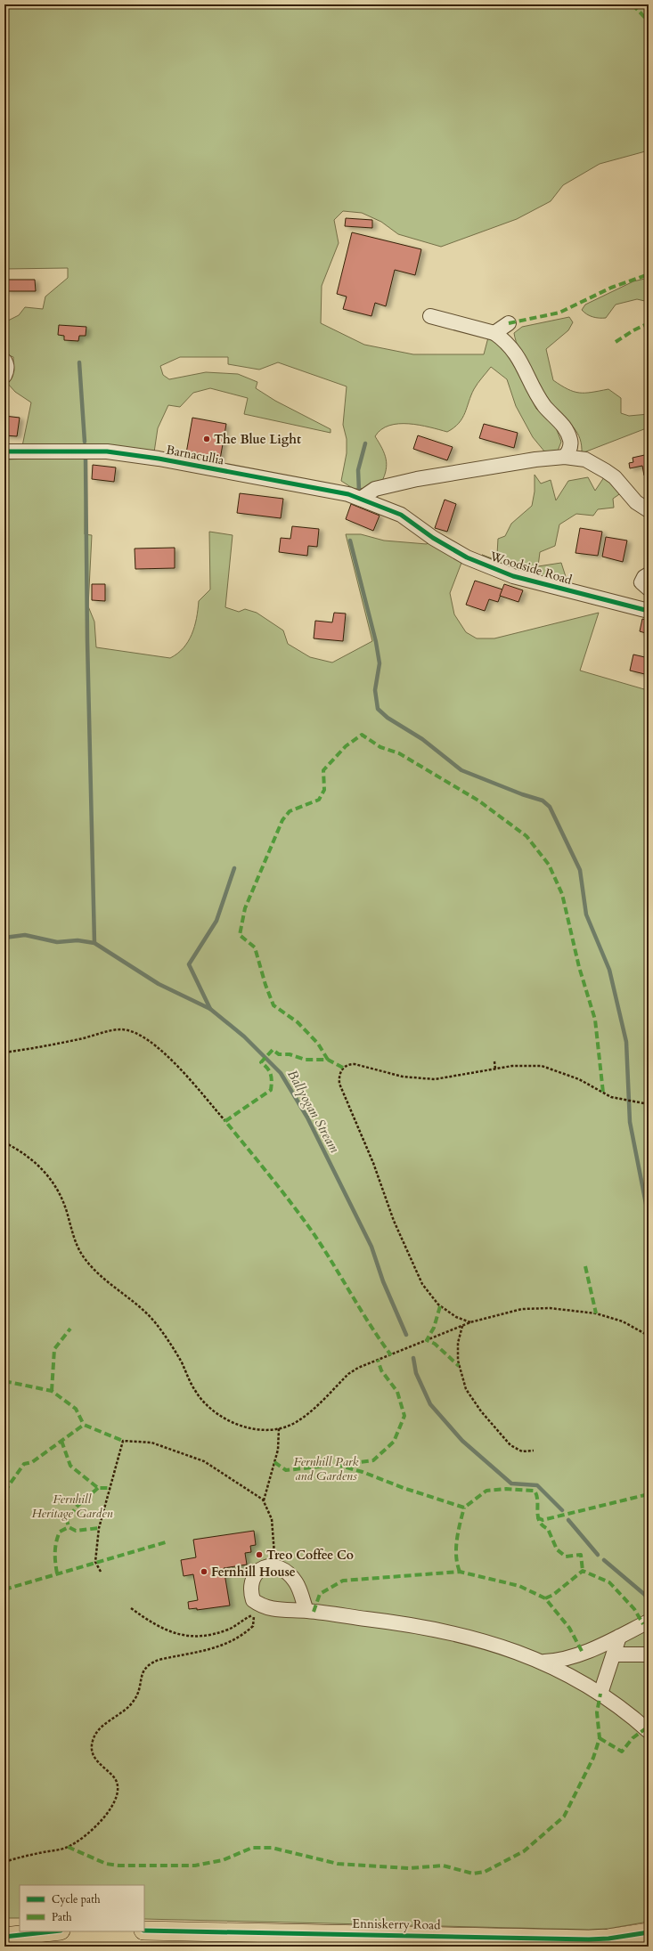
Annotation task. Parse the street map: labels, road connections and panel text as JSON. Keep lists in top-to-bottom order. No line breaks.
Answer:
{"streets":{"main road":["Enniskerry Road"],"street":["Barnacullia","Woodside Road"]},"crossings":[["Barnacullia","Woodside Road"]],"water":["Ballyogan Stream"],"parks":["Fernhill Park and Gardens","Fernhill Heritage Garden"],"places":["The Blue Light","Treo Coffee Co","Fernhill House"],"legend":["Cycle path","Path"]}
